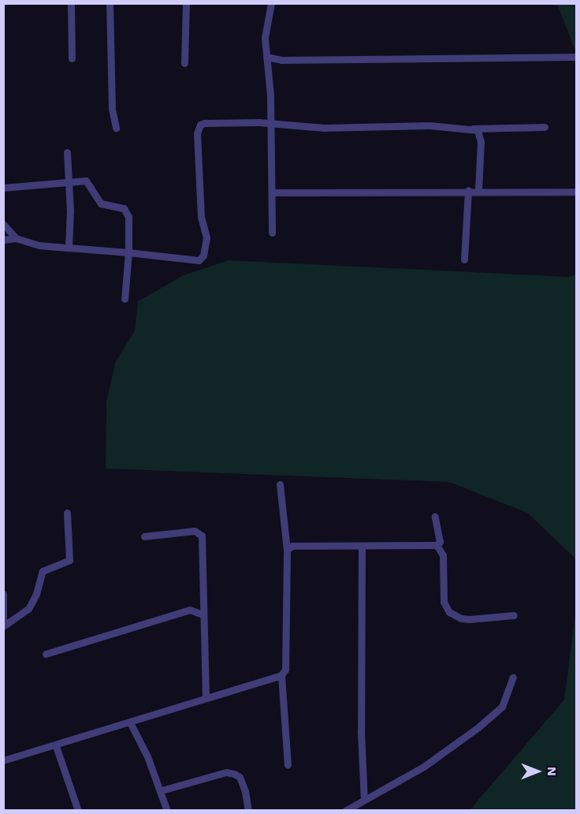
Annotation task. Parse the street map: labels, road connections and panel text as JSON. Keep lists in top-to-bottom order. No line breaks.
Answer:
{"north":"right"}
